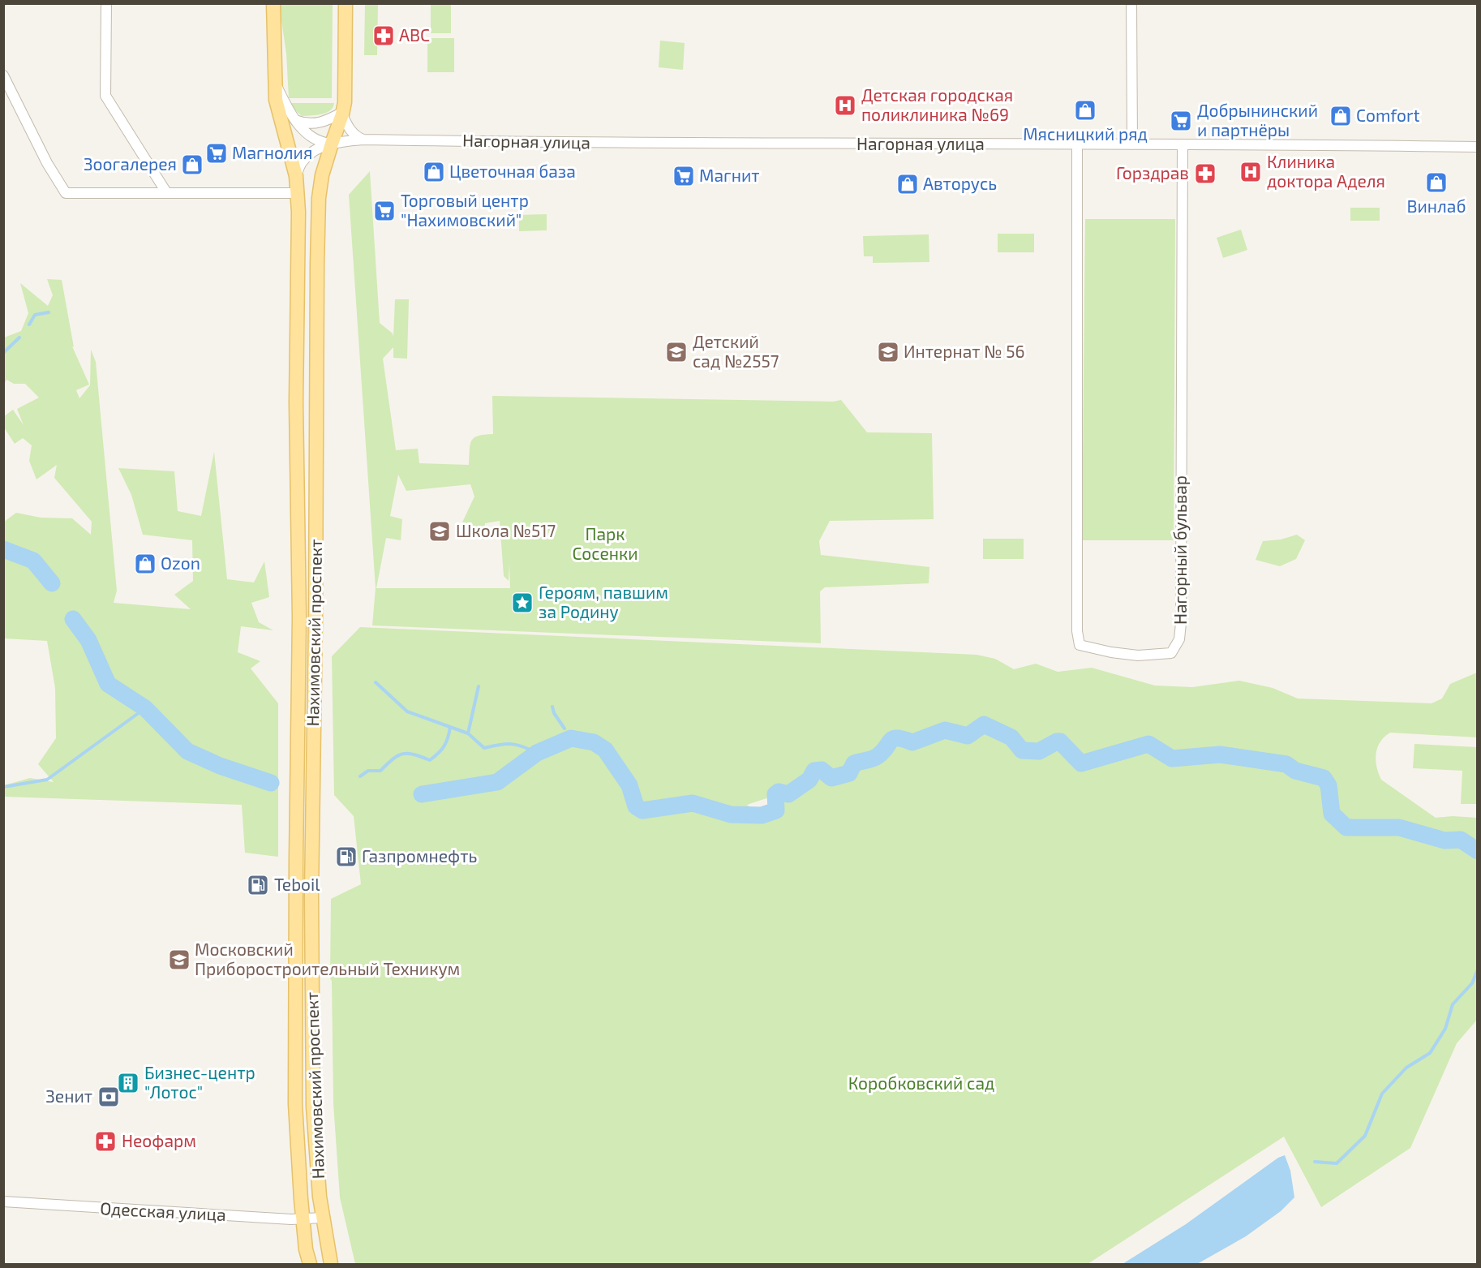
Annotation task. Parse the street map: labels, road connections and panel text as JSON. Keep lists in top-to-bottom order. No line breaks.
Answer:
{"streets":{"main road":["Нахимовский проспект"],"street":["Нагорная улица","Нагорный бульвар","Одесская улица"]},"crossings":[["Нагорная улица","Нагорный бульвар"],["Нагорная улица","Нахимовский проспект"],["Нахимовский проспект","Одесская улица"]],"parks":["Парк Сосенки","Коробковский сад"],"places":{"pharmacy":["ABC","Горздрав","Неофарм"],"hospital":["Детская городская поликлиника №69","Клиника доктора Аделя"],"shop":["Мясницкий ряд","Comfort","Зоогалерея","Цветочная база","Винлаб","Авторусь","Ozon"],"supermarket":["Добрынинский и партнёры","Магнолия","Магнит","Торговый центр \"Нахимовский\""],"school or university":["Детский сад №2557","Интернат № 56","Школа №517","Московский Приборостроительный Техникум"],"place":["Героям, павшим за Родину"],"fuel station":["Газпромнефть","Teboil"],"building":["Бизнес-центр \"Лотос\""],"bank":["Зенит"]}}
